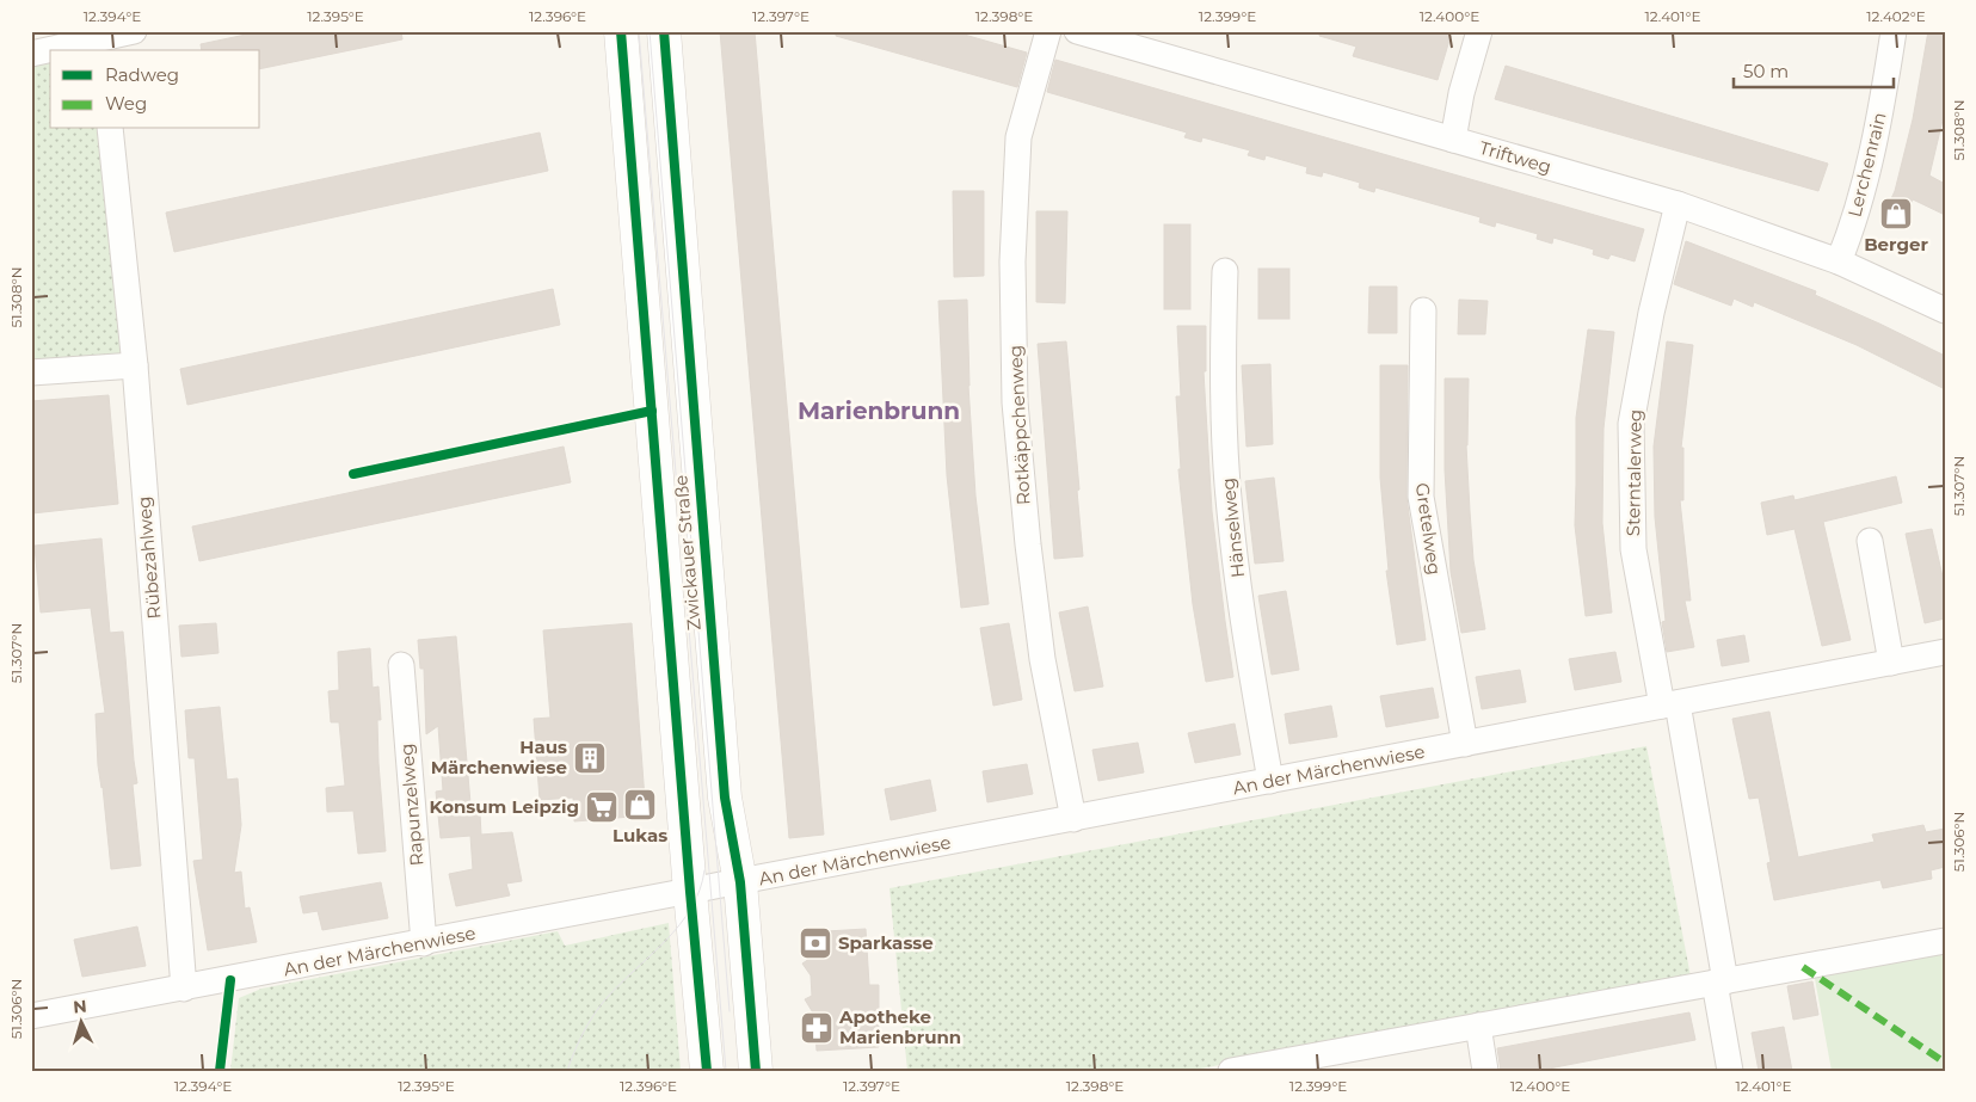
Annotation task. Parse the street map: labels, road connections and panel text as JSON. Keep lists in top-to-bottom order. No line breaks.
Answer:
{"streets":{"main road":["Zwickauer Straße"],"street":["Triftweg","Lerchenrain","Rotkäppchenweg","Sterntalerweg","Hänselweg","Gretelweg","Rübezahlweg","An der Märchenwiese","Rapunzelweg"]},"crossings":[["Triftweg","Lerchenrain"],["Triftweg","Sterntalerweg"],["Rotkäppchenweg","An der Märchenwiese"],["Sterntalerweg","An der Märchenwiese"],["Hänselweg","An der Märchenwiese"],["Gretelweg","An der Märchenwiese"],["Zwickauer Straße","An der Märchenwiese"],["Rübezahlweg","An der Märchenwiese"],["An der Märchenwiese","Rapunzelweg"]],"districts":["Marienbrunn"],"places":{"shop":["Berger","Lukas"],"building":["Haus Märchenwiese"],"supermarket":["Konsum Leipzig"],"bank":["Sparkasse"],"pharmacy":["Apotheke Marienbrunn"]},"legend":["Radweg","Weg"],"scale_bar":"50 m","north":"top","coordinates":["12.394°E","12.395°E","12.396°E","12.397°E","12.398°E","12.399°E","12.400°E","12.401°E","12.402°E","51.308°N","51.307°N","51.306°N"]}
